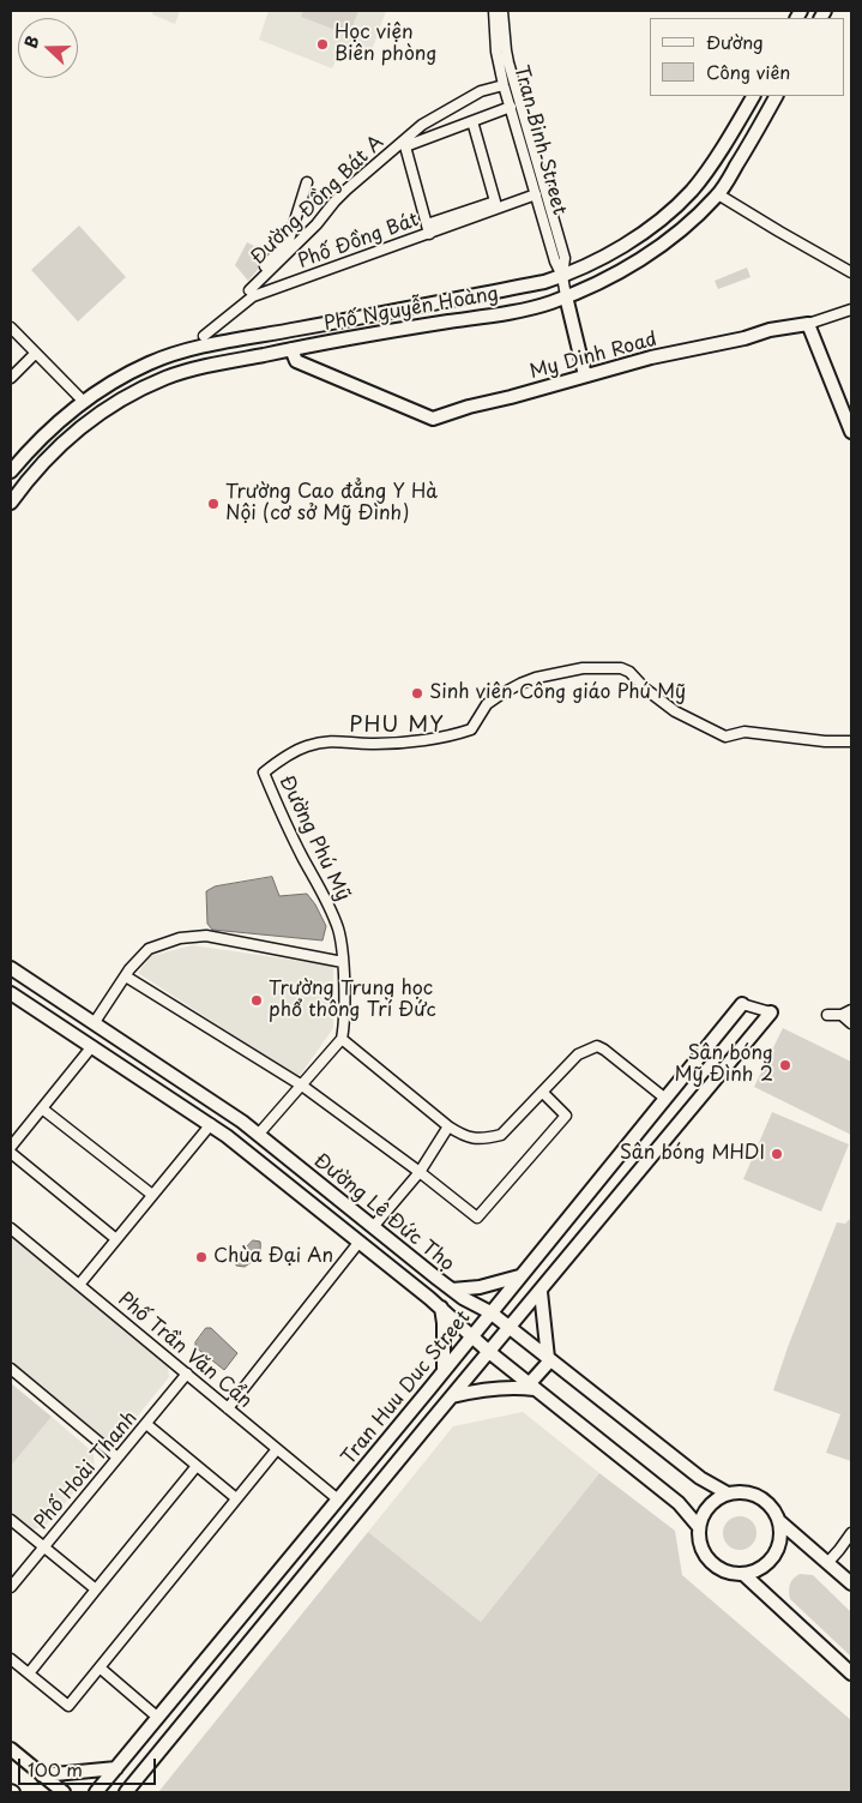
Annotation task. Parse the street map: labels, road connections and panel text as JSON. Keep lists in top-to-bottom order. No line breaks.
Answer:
{"streets":{"main road":["Tran Binh Street","Phố Nguyễn Hoàng","My Dinh Road","Đường Lê Đức Thọ","Tran Huu Duc Street"],"street":["Đường Đồng Bát A","Phố Đồng Bát","Đường Phú Mỹ","Phố Trần Văn Cẩn","Phố Hoài Thanh"]},"crossings":[["Tran Binh Street","Đường Đồng Bát A"],["Tran Binh Street","Phố Đồng Bát"],["Tran Binh Street","Phố Nguyễn Hoàng"],["Tran Binh Street","My Dinh Road"],["Phố Nguyễn Hoàng","My Dinh Road"],["Đường Lê Đức Thọ","Tran Huu Duc Street"],["Phố Trần Văn Cẩn","Tran Huu Duc Street"],["Phố Trần Văn Cẩn","Phố Hoài Thanh"]],"districts":["PHU MY"],"places":["Học viện Biên phòng","Trường Cao đẳng Y Hà Nội (cơ sở Mỹ Đình)","Sinh viên Công giáo Phú Mỹ","Trường Trung học phổ thông Trí Đức","Sân bóng Mỹ Đình 2","Sân bóng MHDI","Chùa Đại An"],"legend":["Đường","Công viên"],"scale_bar":"100 m","north":"left"}
